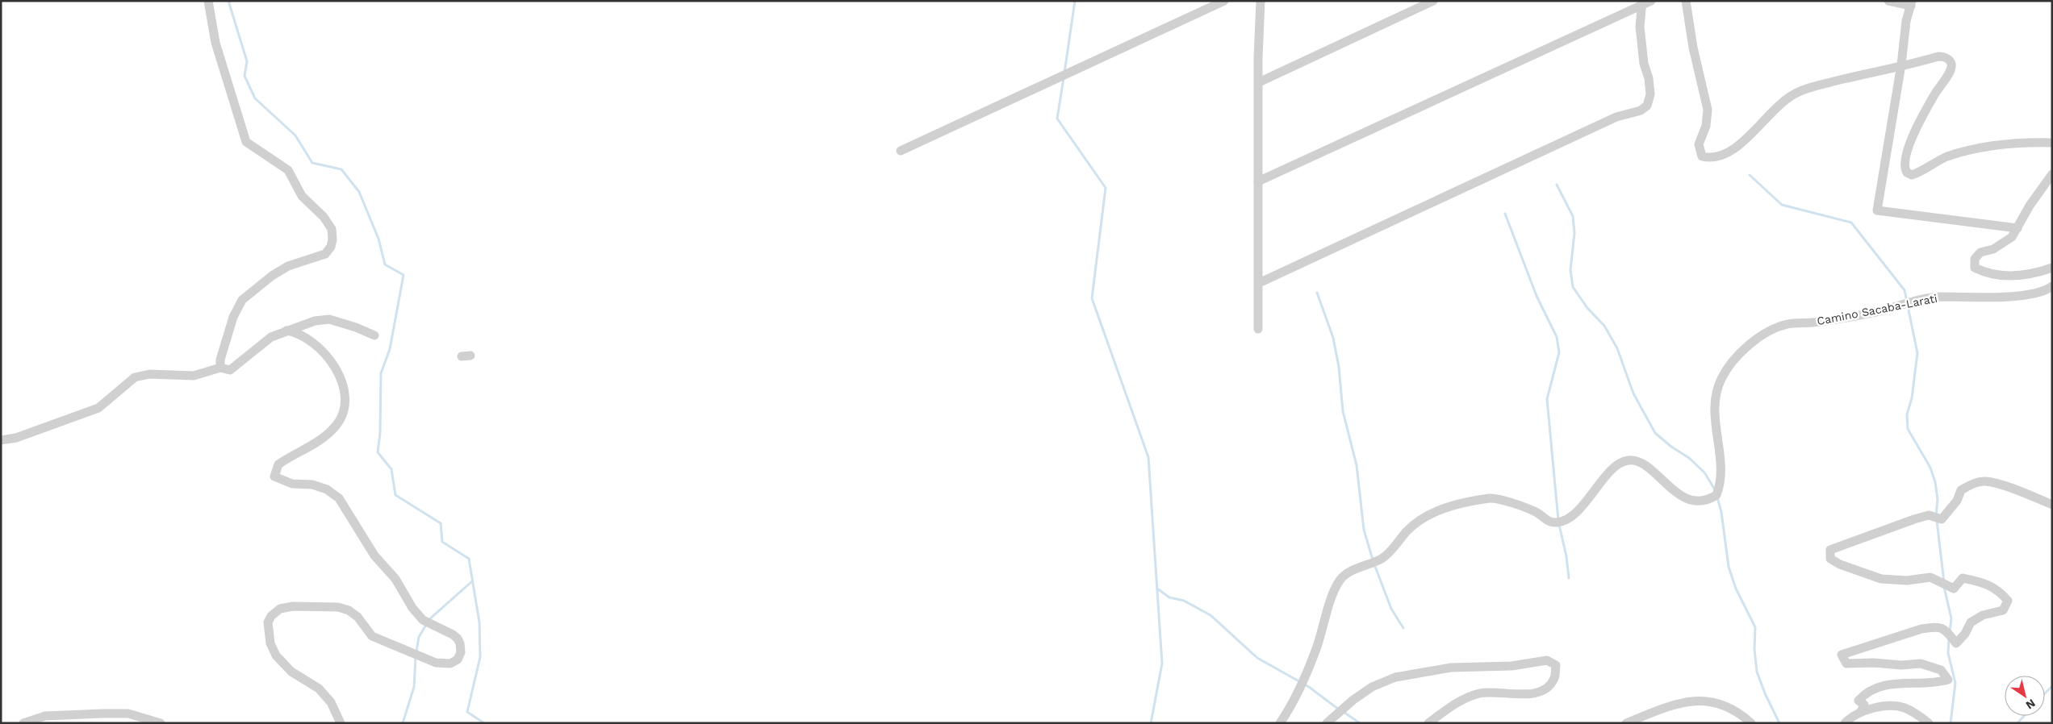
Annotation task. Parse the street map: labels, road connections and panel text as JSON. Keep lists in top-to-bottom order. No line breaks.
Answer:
{"streets":{"street":["Camino Sacaba-Larati"]},"north":"bottom right"}
